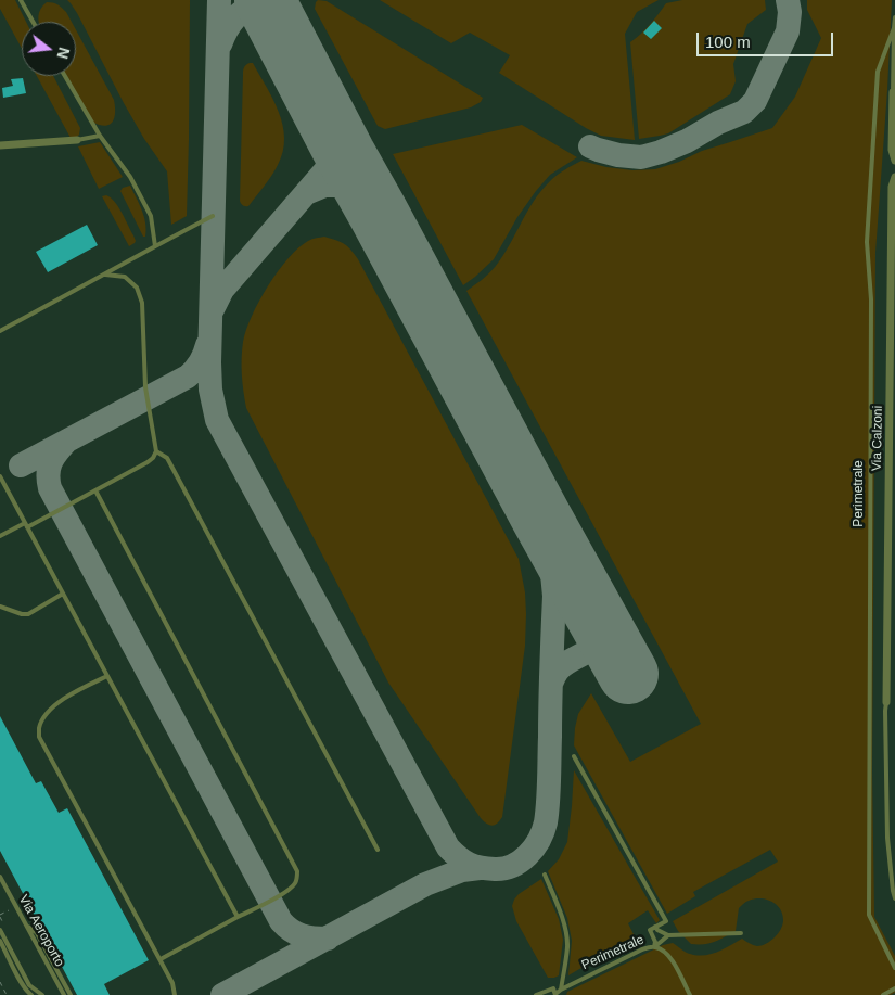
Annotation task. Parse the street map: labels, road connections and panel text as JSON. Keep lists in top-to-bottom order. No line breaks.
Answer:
{"streets":{"street":["Via Calzoni"],"lane":["Perimetrale","Via Aeroporto"]},"scale_bar":"100 m","north":"right"}
